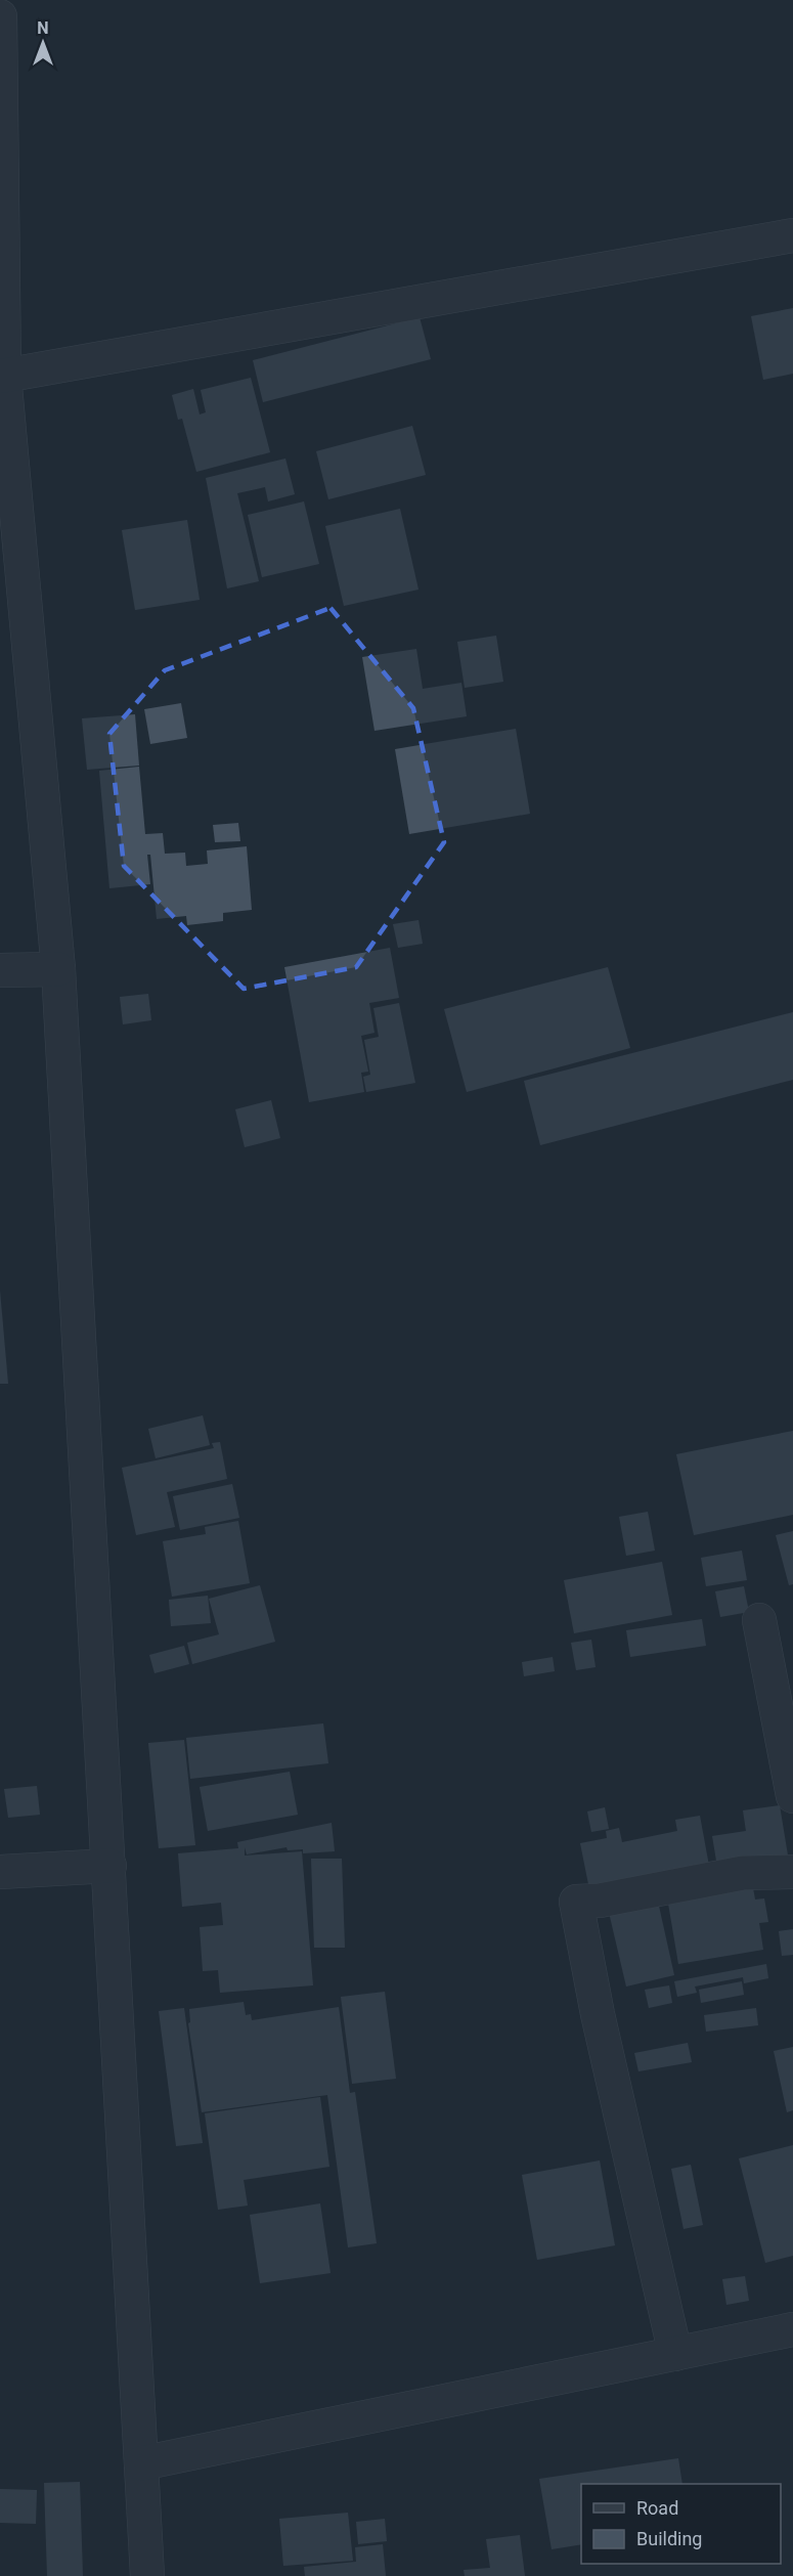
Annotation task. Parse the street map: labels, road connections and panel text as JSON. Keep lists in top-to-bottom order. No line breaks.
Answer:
{"legend":["Road","Building"],"north":"top"}
